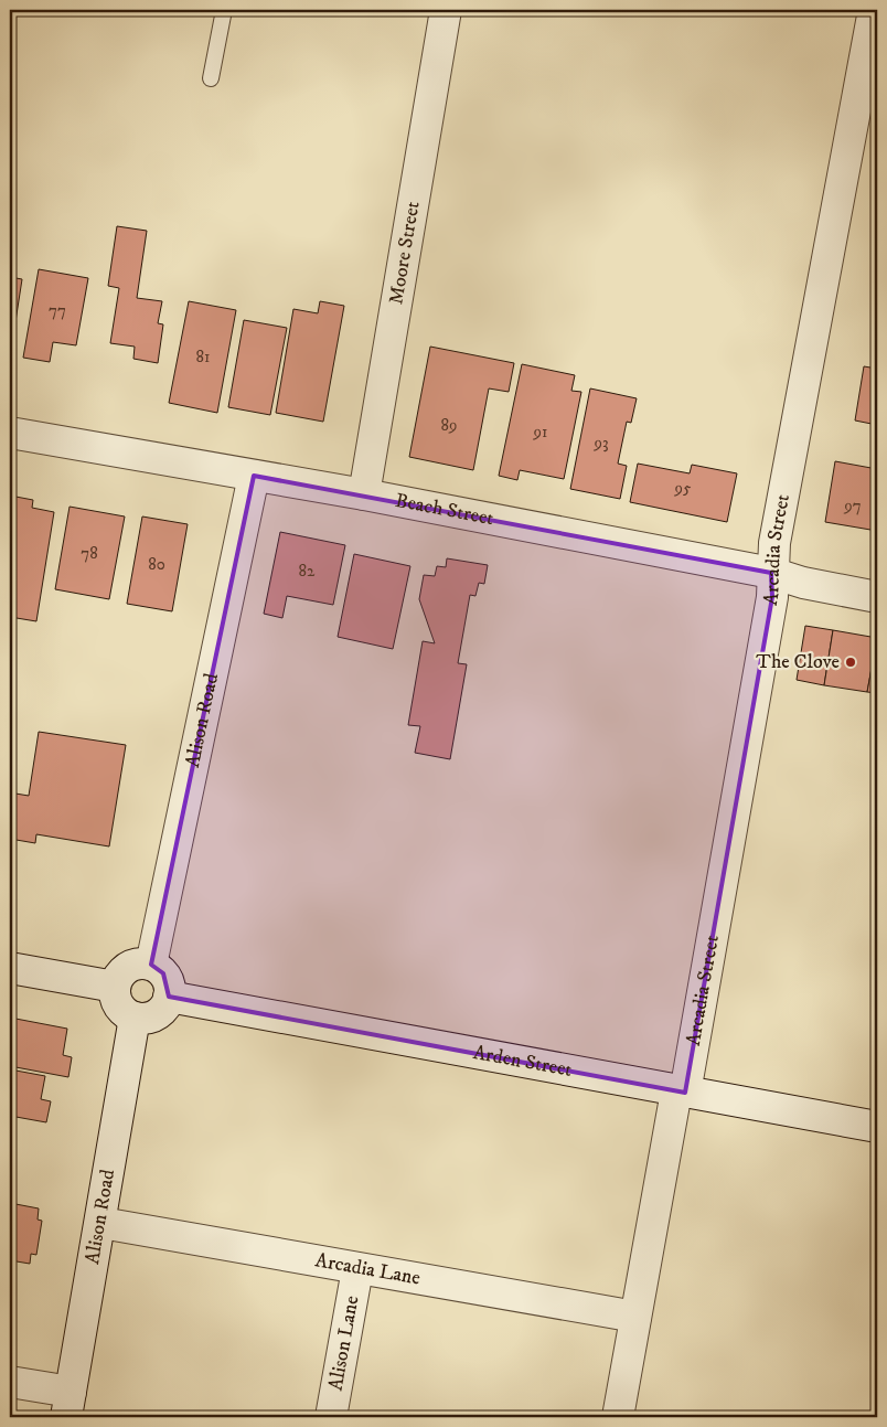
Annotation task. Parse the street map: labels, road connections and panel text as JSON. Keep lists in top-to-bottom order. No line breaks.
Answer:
{"streets":{"street":["Moore Street","Beach Street","Arcadia Street","Alison Road","Arden Street","Arcadia Lane","Alison Lane"]},"crossings":[["Moore Street","Beach Street"],["Beach Street","Arcadia Street"],["Beach Street","Alison Road"],["Arcadia Street","Arden Street"],["Arcadia Street","Arcadia Lane"],["Alison Road","Arden Street"],["Alison Road","Arcadia Lane"],["Arcadia Lane","Alison Lane"]],"places":["The Clove"],"house_numbers":["77","81","89","91","93","95","97","78","80","82"]}
